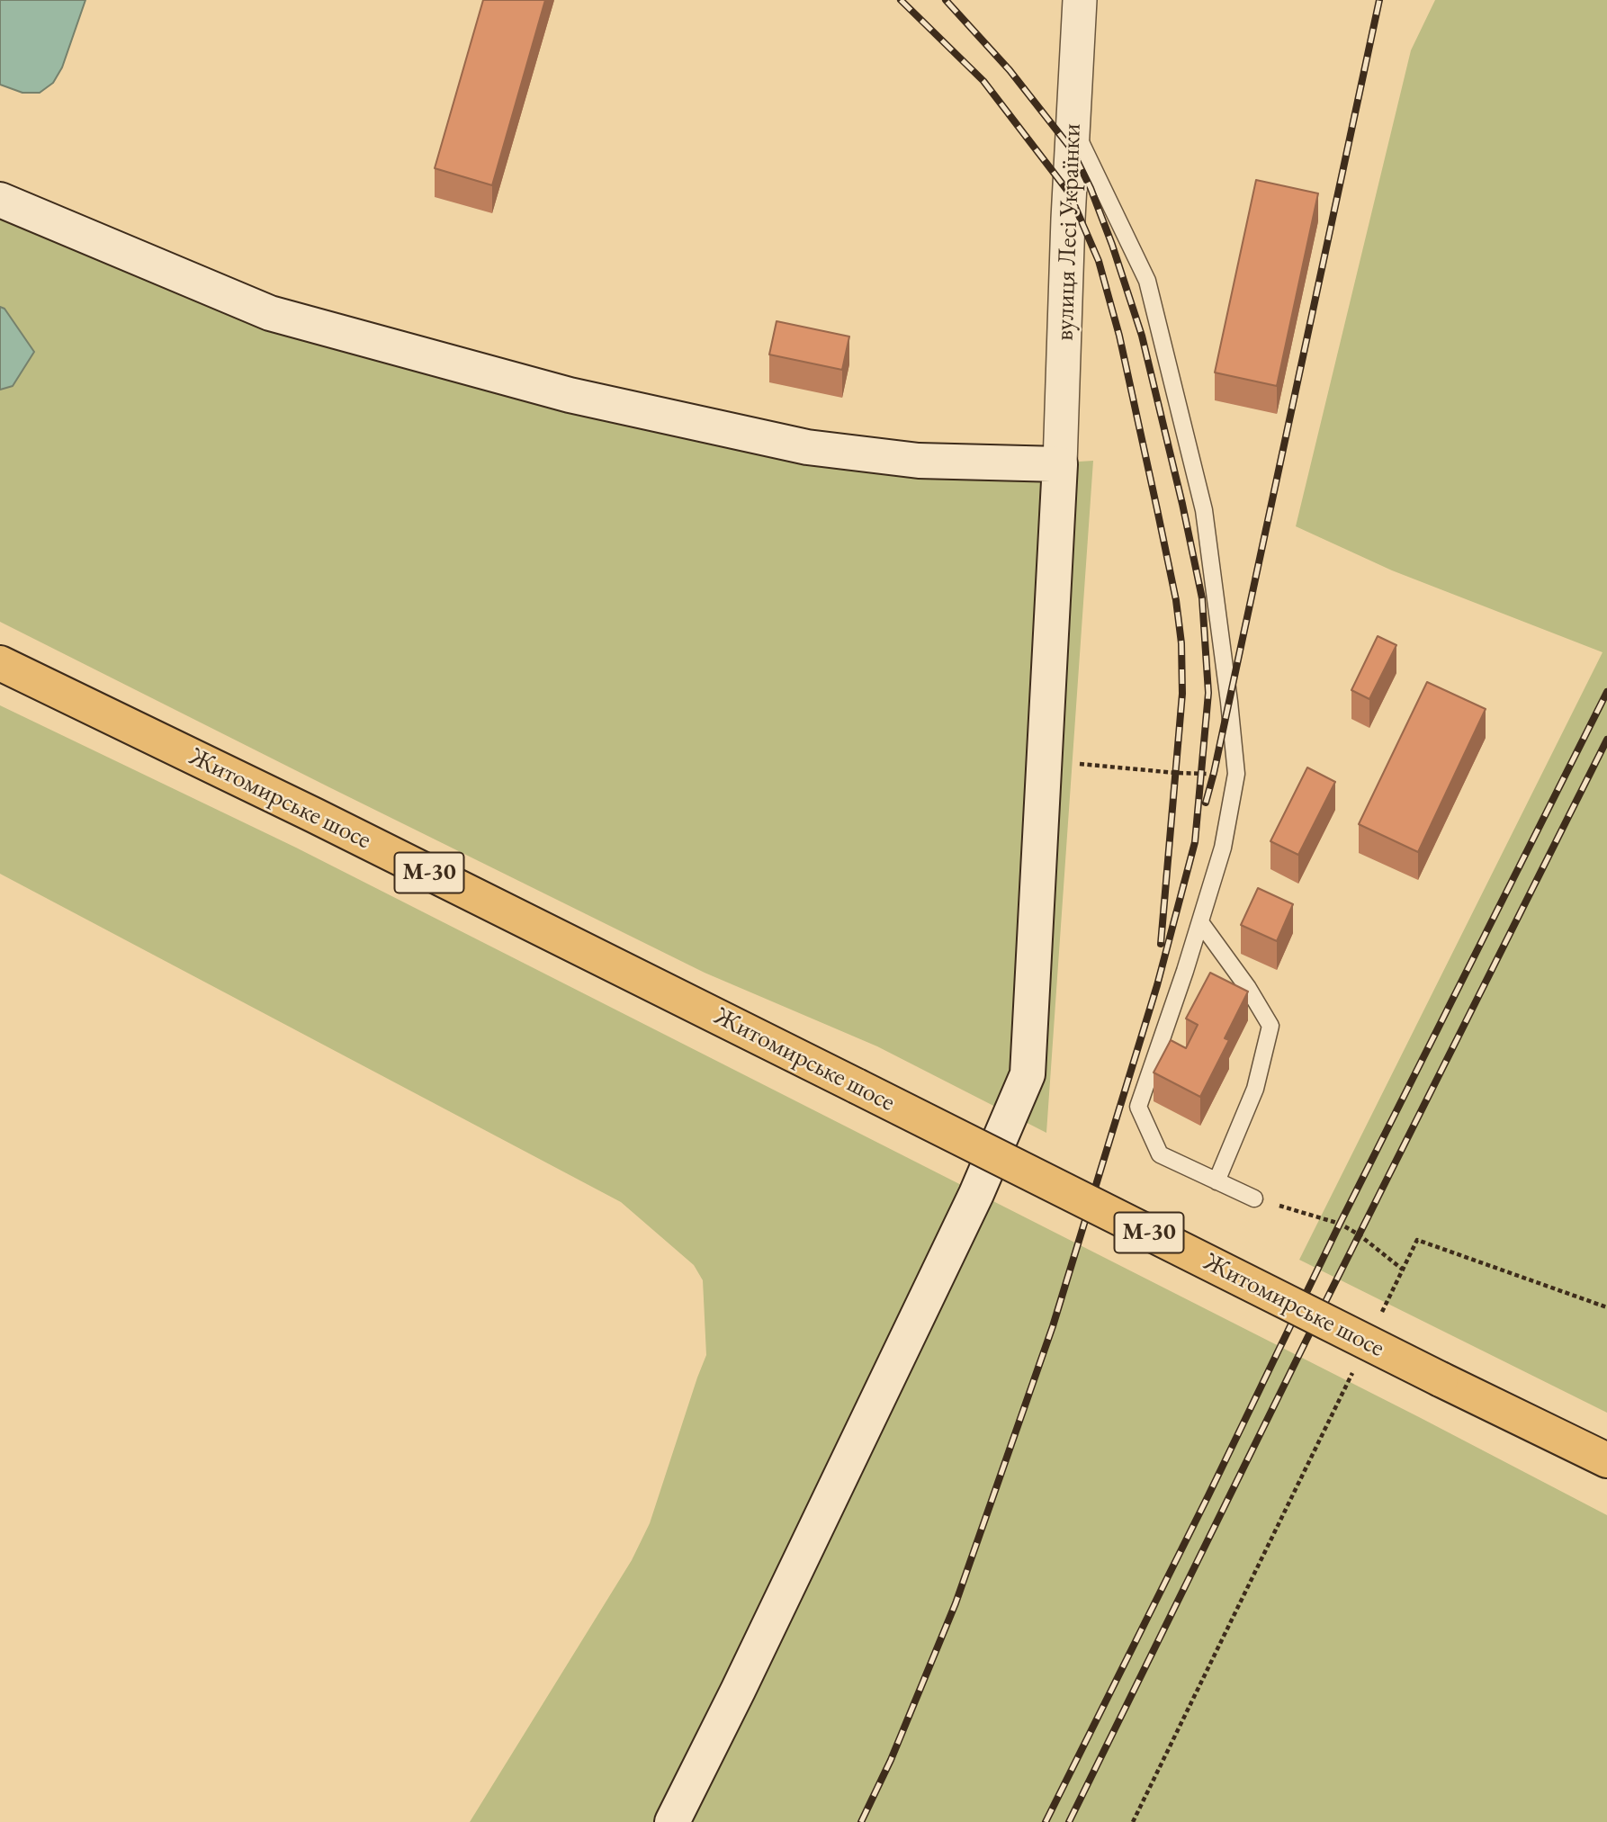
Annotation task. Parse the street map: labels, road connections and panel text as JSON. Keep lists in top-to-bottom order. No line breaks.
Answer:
{"streets":{"highway":["Житомирське шосе","М-30"],"street":["вулиця Лесі Українки"]}}
